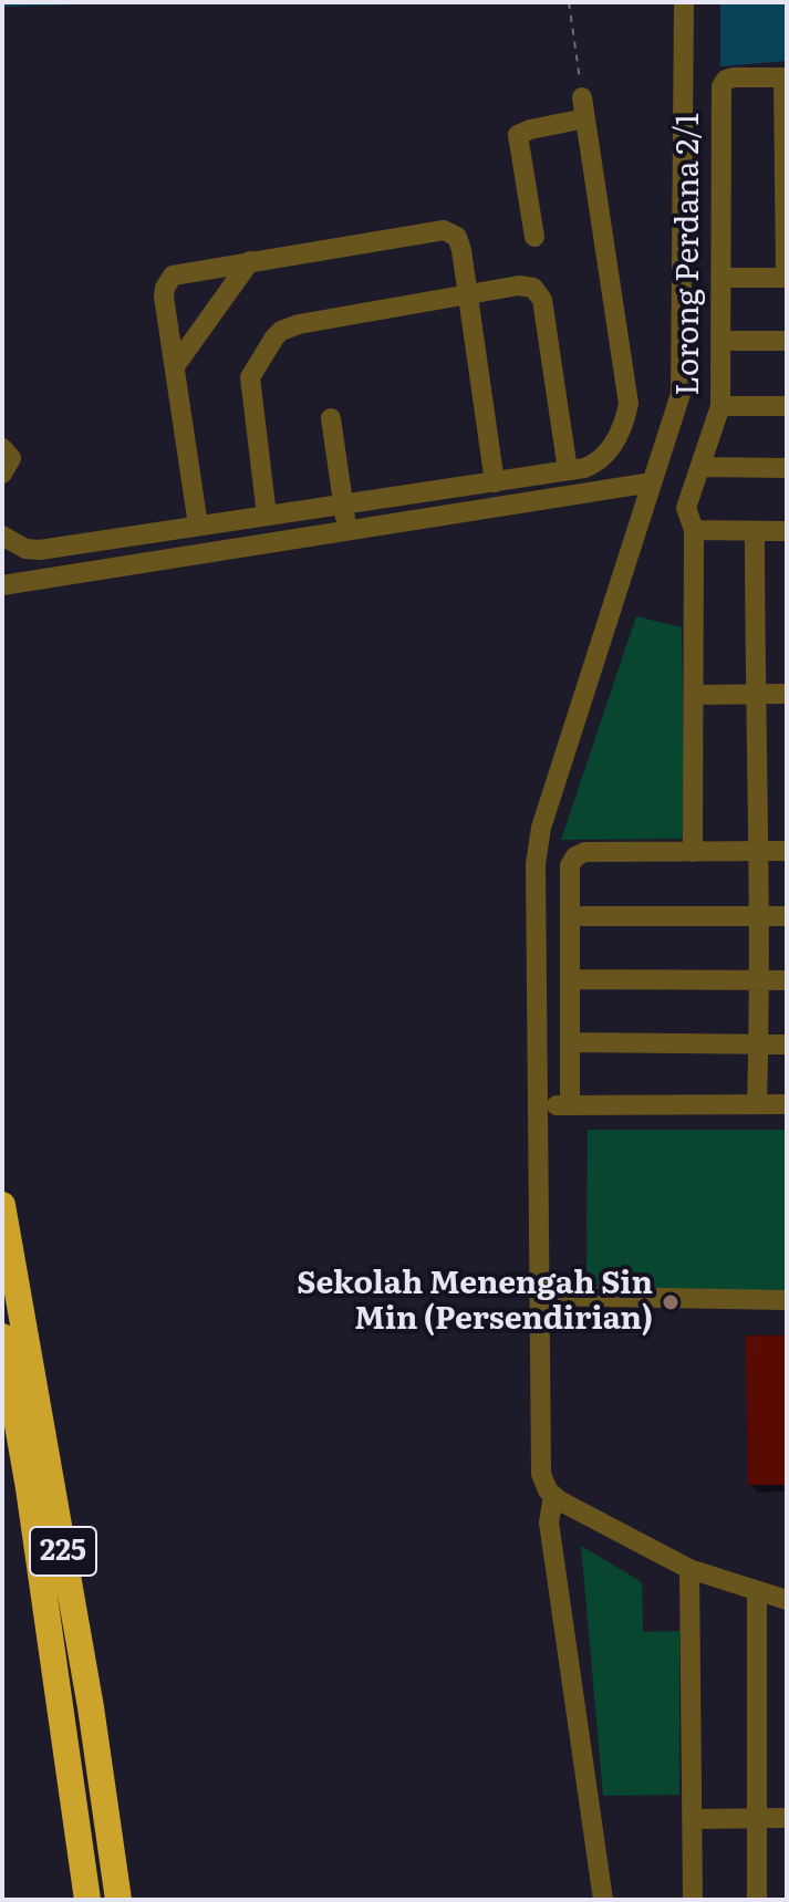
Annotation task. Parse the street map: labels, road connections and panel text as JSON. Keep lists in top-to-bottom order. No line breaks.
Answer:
{"streets":{"highway":["225"],"street":["Lorong Perdana 2/1"]},"places":["Sekolah Menengah Sin Min (Persendirian)"]}
